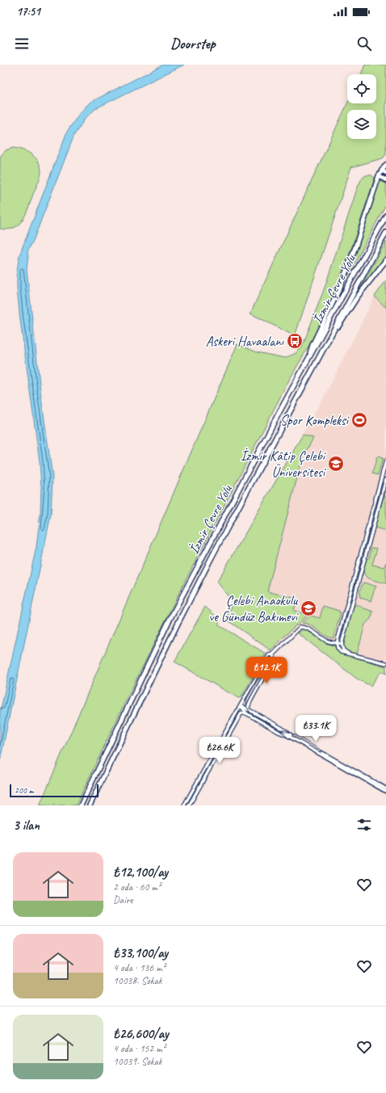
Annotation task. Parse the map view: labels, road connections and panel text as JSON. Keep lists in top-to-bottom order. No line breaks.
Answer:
{"streets":{"highway":["İzmir Çevre Yolu"]},"places":{"bus stop":["Askeri Havaalanı"],"sports":["Spor Kompleksi"],"school or university":["İzmir Kâtip Çelebi Üniversitesi","Çelebi Anaokulu ve Gündüz Bakımevi"]},"scale_bar":"200 m","page":{"status":"17:51","header":"Doorstep","price":["₺12.1K","₺33.1K","₺26.6K"],"scale":"200 m","heading":"3 ilan","list":[{"name":"₺12,100/ay","note":"2 oda · 60 m² · Daire"},{"name":"₺33,100/ay","note":"4 oda · 136 m² · 10038. Sokak"},{"name":"₺26,600/ay","note":"4 oda · 152 m² · 10039. Sokak"}]}}
